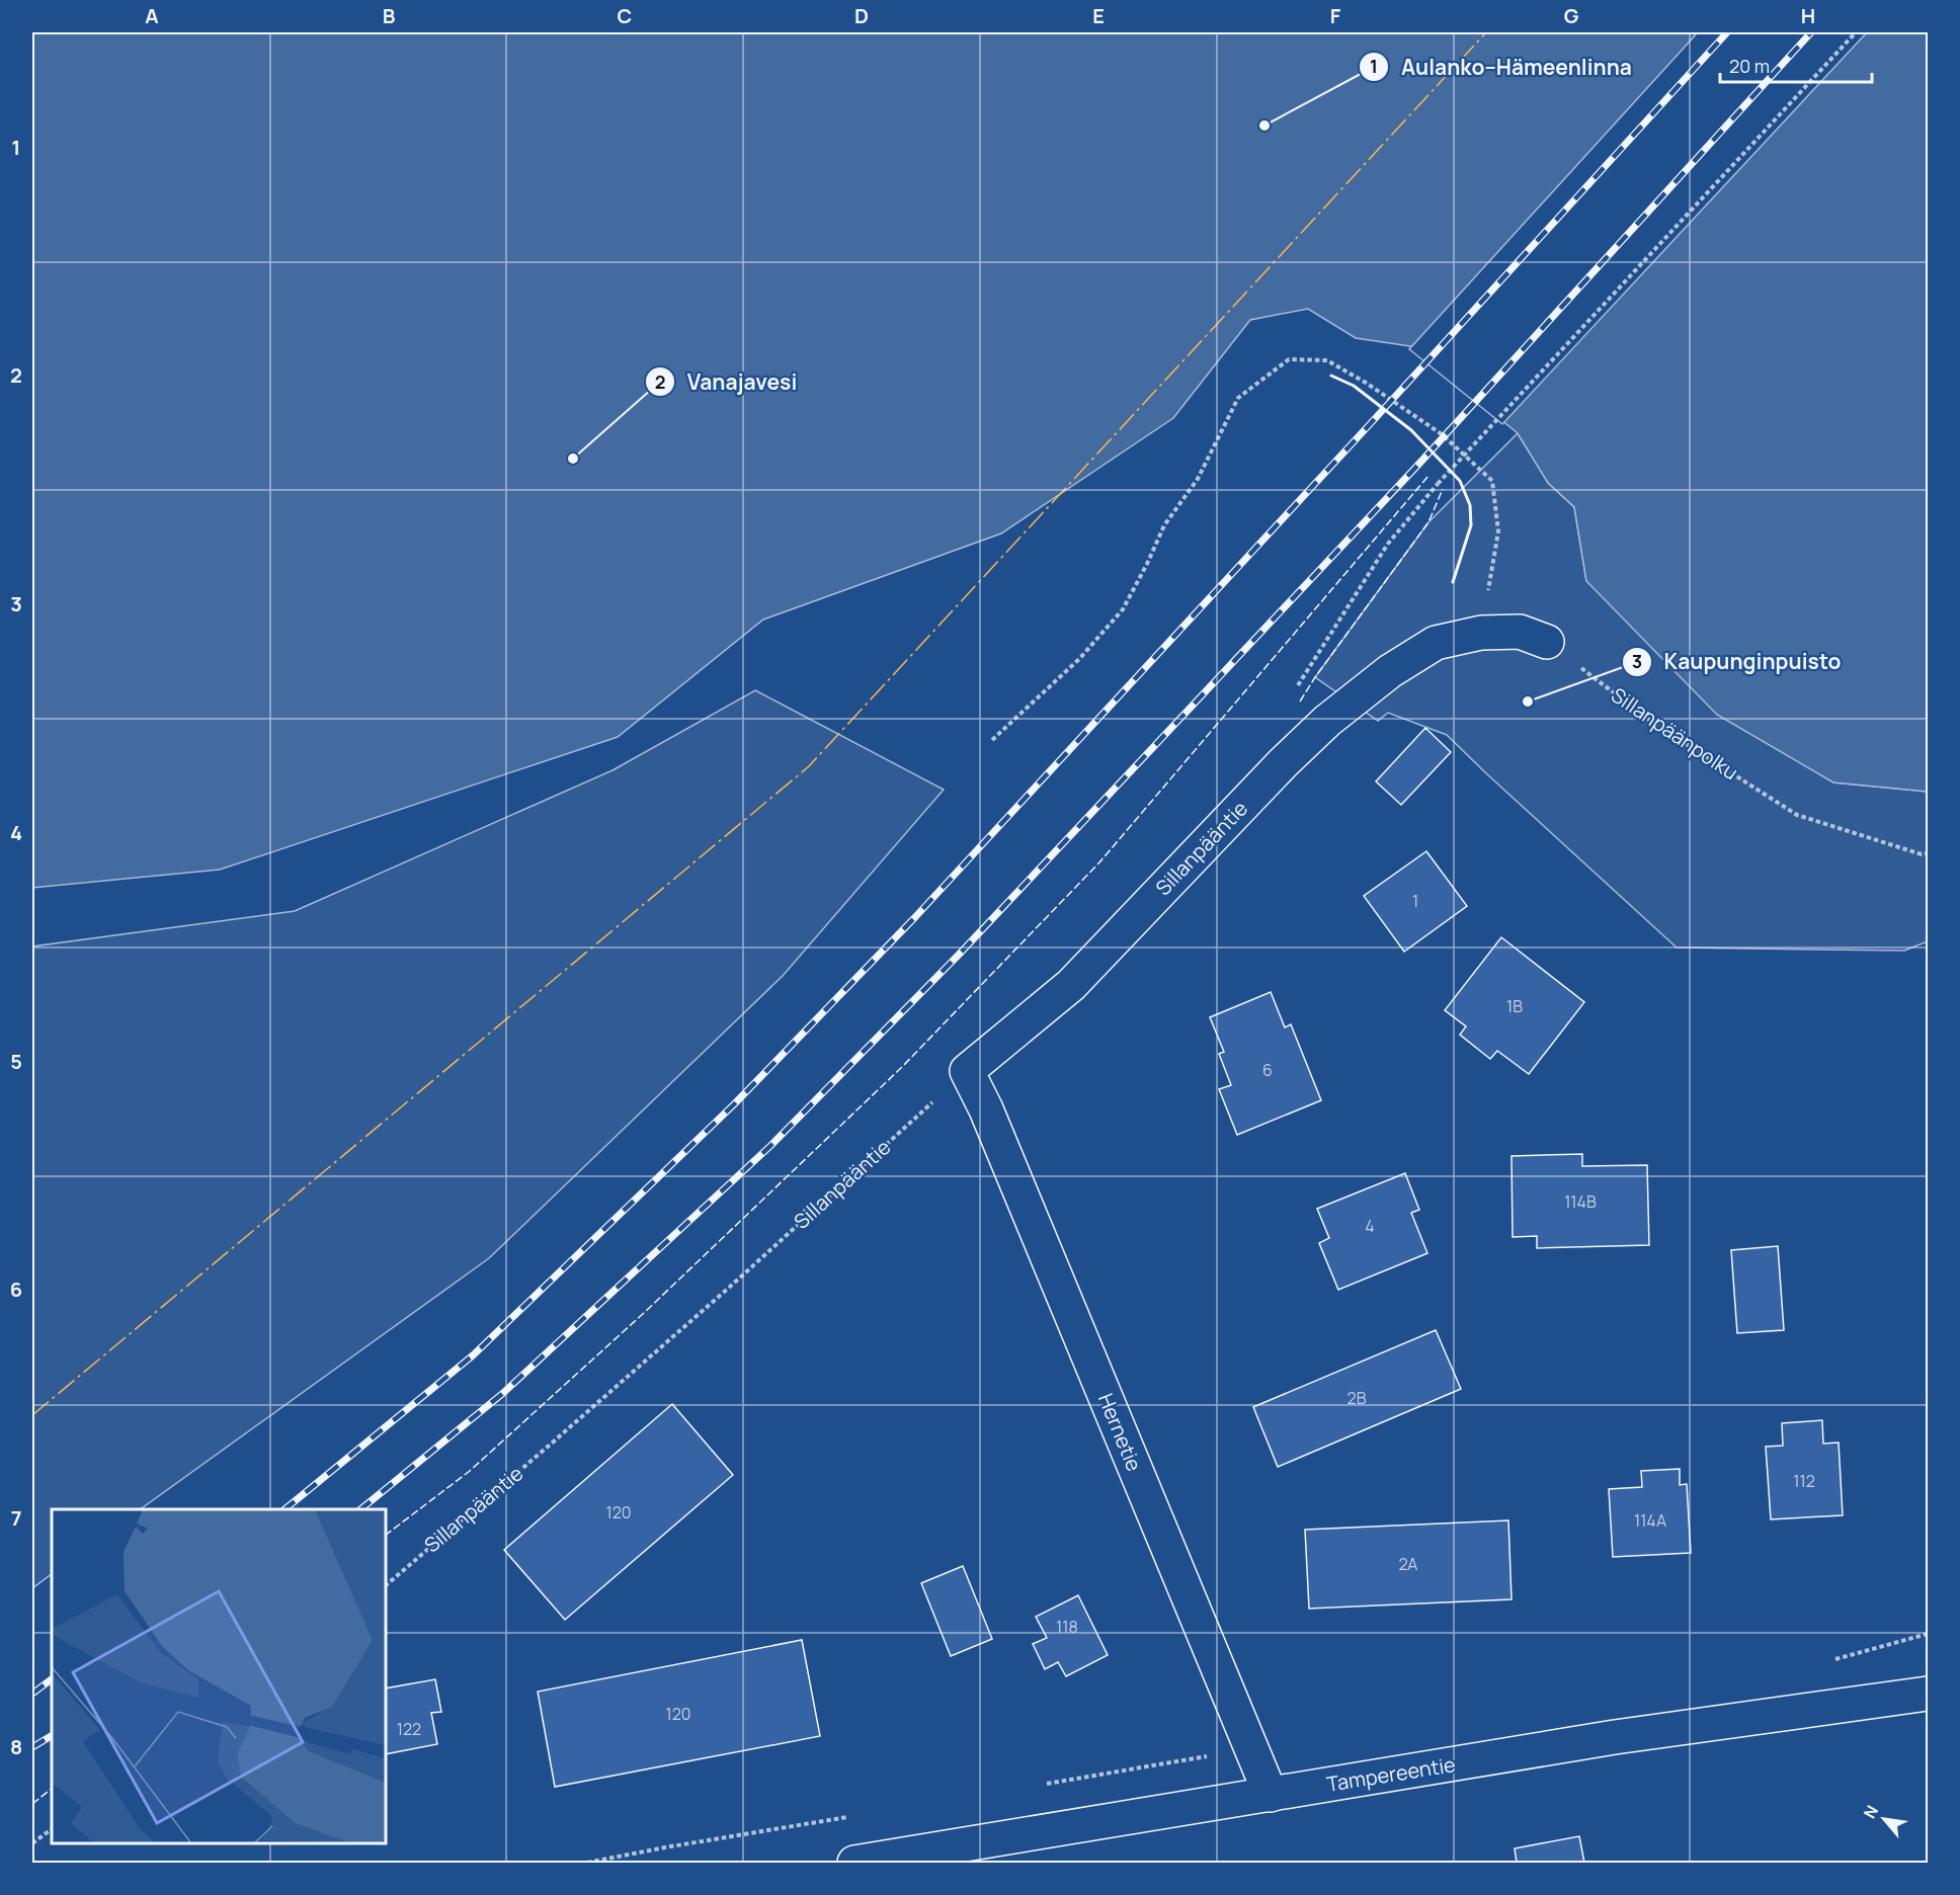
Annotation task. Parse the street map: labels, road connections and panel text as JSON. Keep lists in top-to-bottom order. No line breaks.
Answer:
{"streets":{"street":["Sillanpääntie","Hernetie","Tampereentie"],"path":["Sillanpäänpolku"]},"crossings":[["Sillanpääntie","Hernetie"],["Hernetie","Tampereentie"]],"places":["Aulanko–Hämeenlinna","Vanajavesi","Kaupunginpuisto"],"house_numbers":["1","1B","6","114B","4","2B","112","120","114A","2A","118","120","122"],"scale_bar":"20 m","north":"top left","grid":{"columns":["A","B","C","D","E","F","G","H"],"rows":["1","2","3","4","5","6","7","8"]}}
